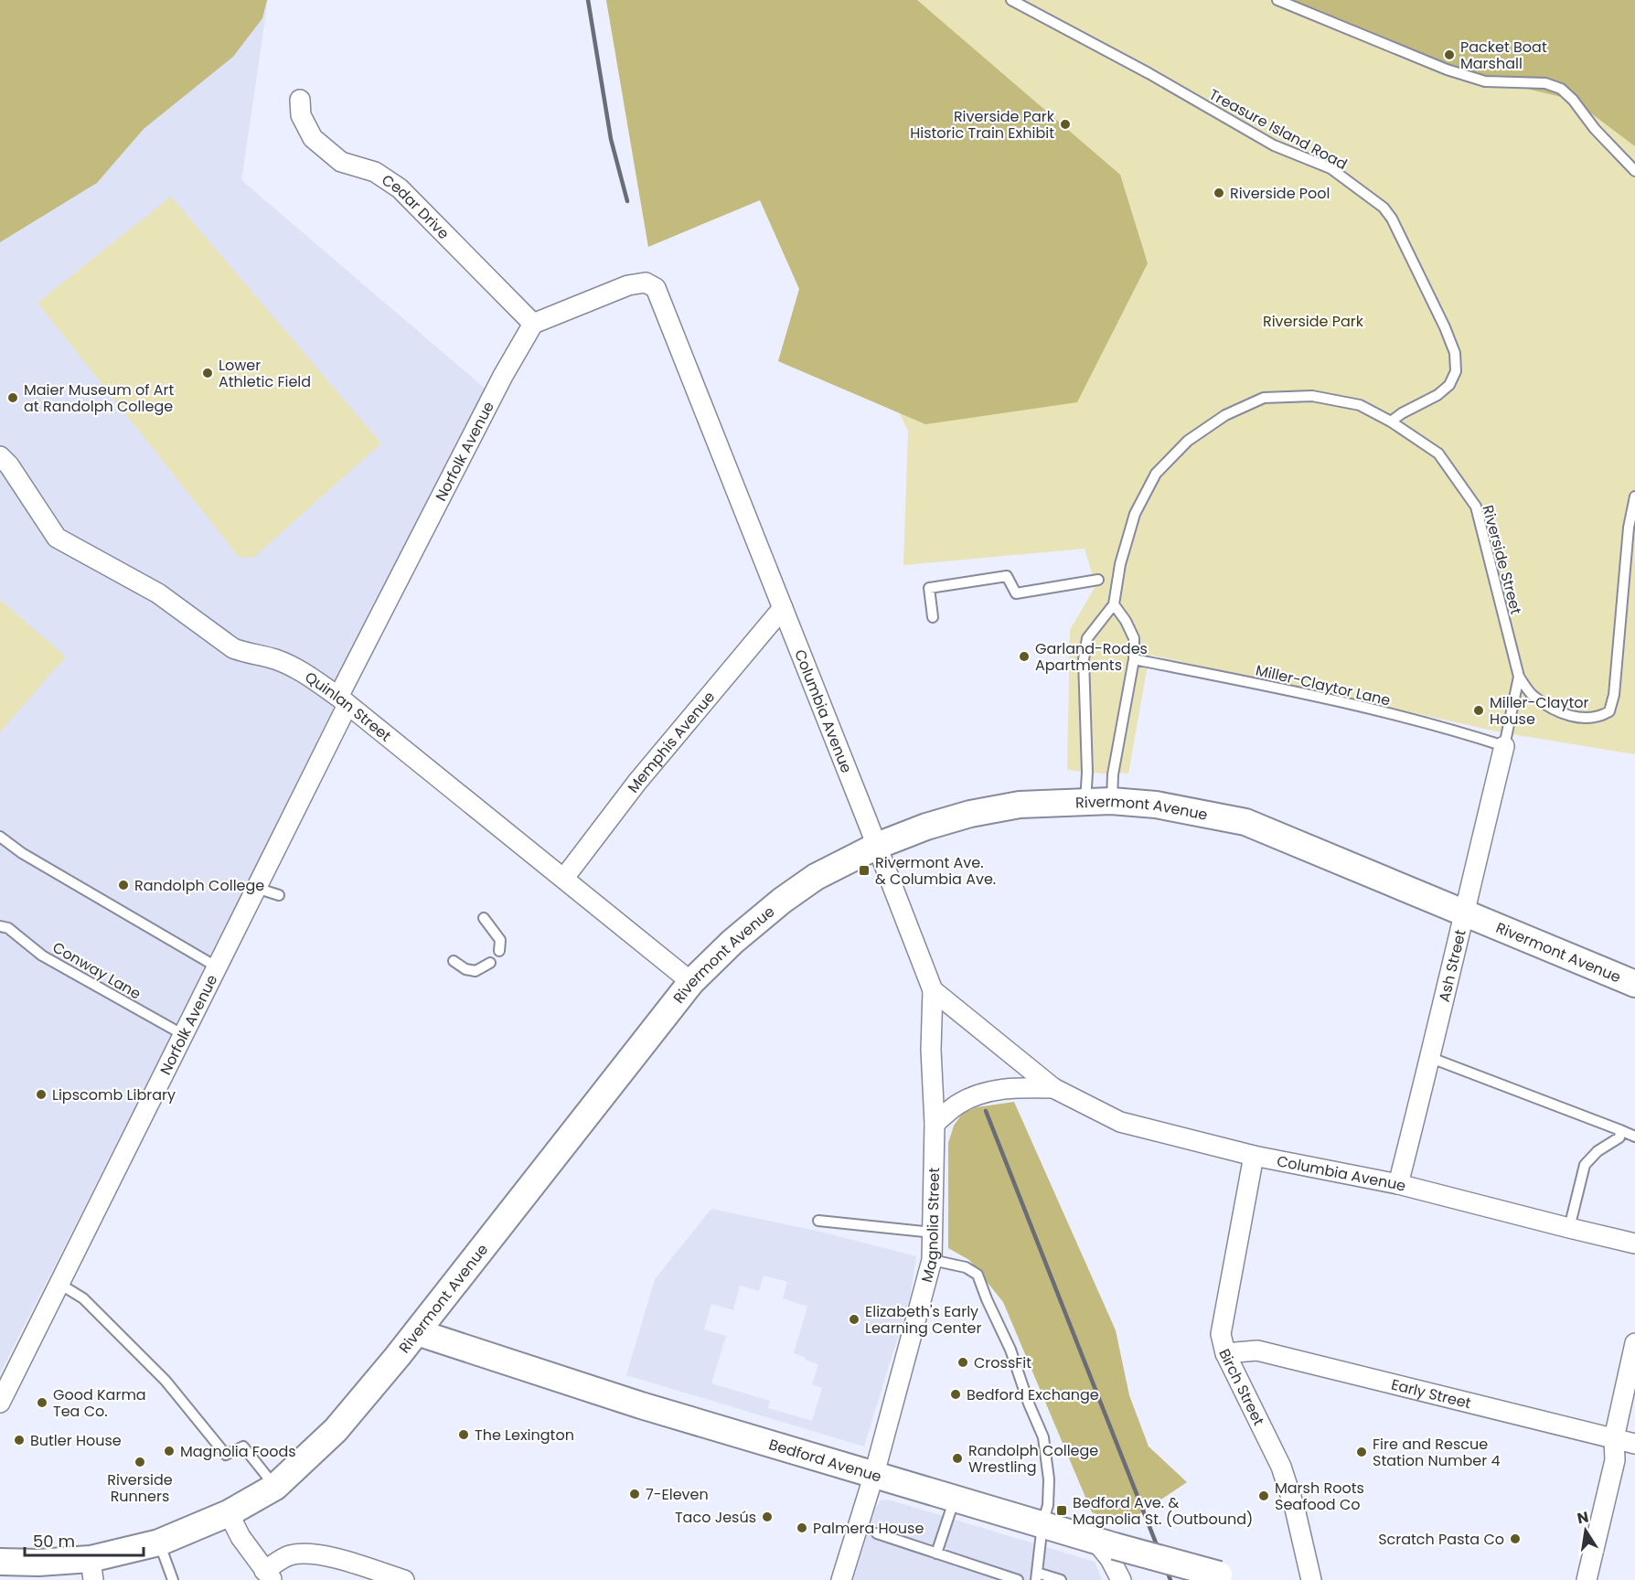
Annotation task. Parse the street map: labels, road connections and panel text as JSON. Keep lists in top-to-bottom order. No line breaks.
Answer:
{"streets":{"main road":["Rivermont Avenue","Bedford Avenue"],"street":["Cedar Drive","Norfolk Avenue","Quinlan Street","Columbia Avenue","Memphis Avenue","Ash Street","Magnolia Street","Birch Street","Early Street"],"lane":["Treasure Island Road","Riverside Street","Miller-Claytor Lane","Conway Lane"]},"crossings":[["Treasure Island Road","Riverside Street"],["Cedar Drive","Norfolk Avenue"],["Cedar Drive","Columbia Avenue"],["Norfolk Avenue","Quinlan Street"],["Norfolk Avenue","Columbia Avenue"],["Norfolk Avenue","Conway Lane"],["Riverside Street","Miller-Claytor Lane"],["Riverside Street","Ash Street"],["Miller-Claytor Lane","Ash Street"],["Quinlan Street","Memphis Avenue"],["Quinlan Street","Rivermont Avenue"],["Columbia Avenue","Memphis Avenue"],["Columbia Avenue","Rivermont Avenue"],["Columbia Avenue","Ash Street"],["Columbia Avenue","Magnolia Street"],["Columbia Avenue","Birch Street"],["Rivermont Avenue","Ash Street"],["Rivermont Avenue","Bedford Avenue"],["Magnolia Street","Bedford Avenue"],["Birch Street","Early Street"]],"parks":["Riverside Park"],"places":{"other":["Packet Boat Marshall","Riverside Park Historic Train Exhibit","Riverside Pool","Lower Athletic Field","Maier Museum of Art at Randolph College","Garland-Rodes Apartments","Miller-Claytor House","Randolph College","Lipscomb Library","Elizabeth's Early Learning Center","CrossFit","Bedford Exchange","Good Karma Tea Co.","The Lexington","Butler House","Magnolia Foods","Fire and Rescue Station Number 4","Randolph College Wrestling","Riverside Runners","7-Eleven","Marsh Roots Seafood Co","Taco Jesús","Palmera House","Scratch Pasta Co"],"transit":["Rivermont Ave. & Columbia Ave.","Bedford Ave. & Magnolia St. (Outbound)"]},"scale_bar":"50 m","north":"top"}
